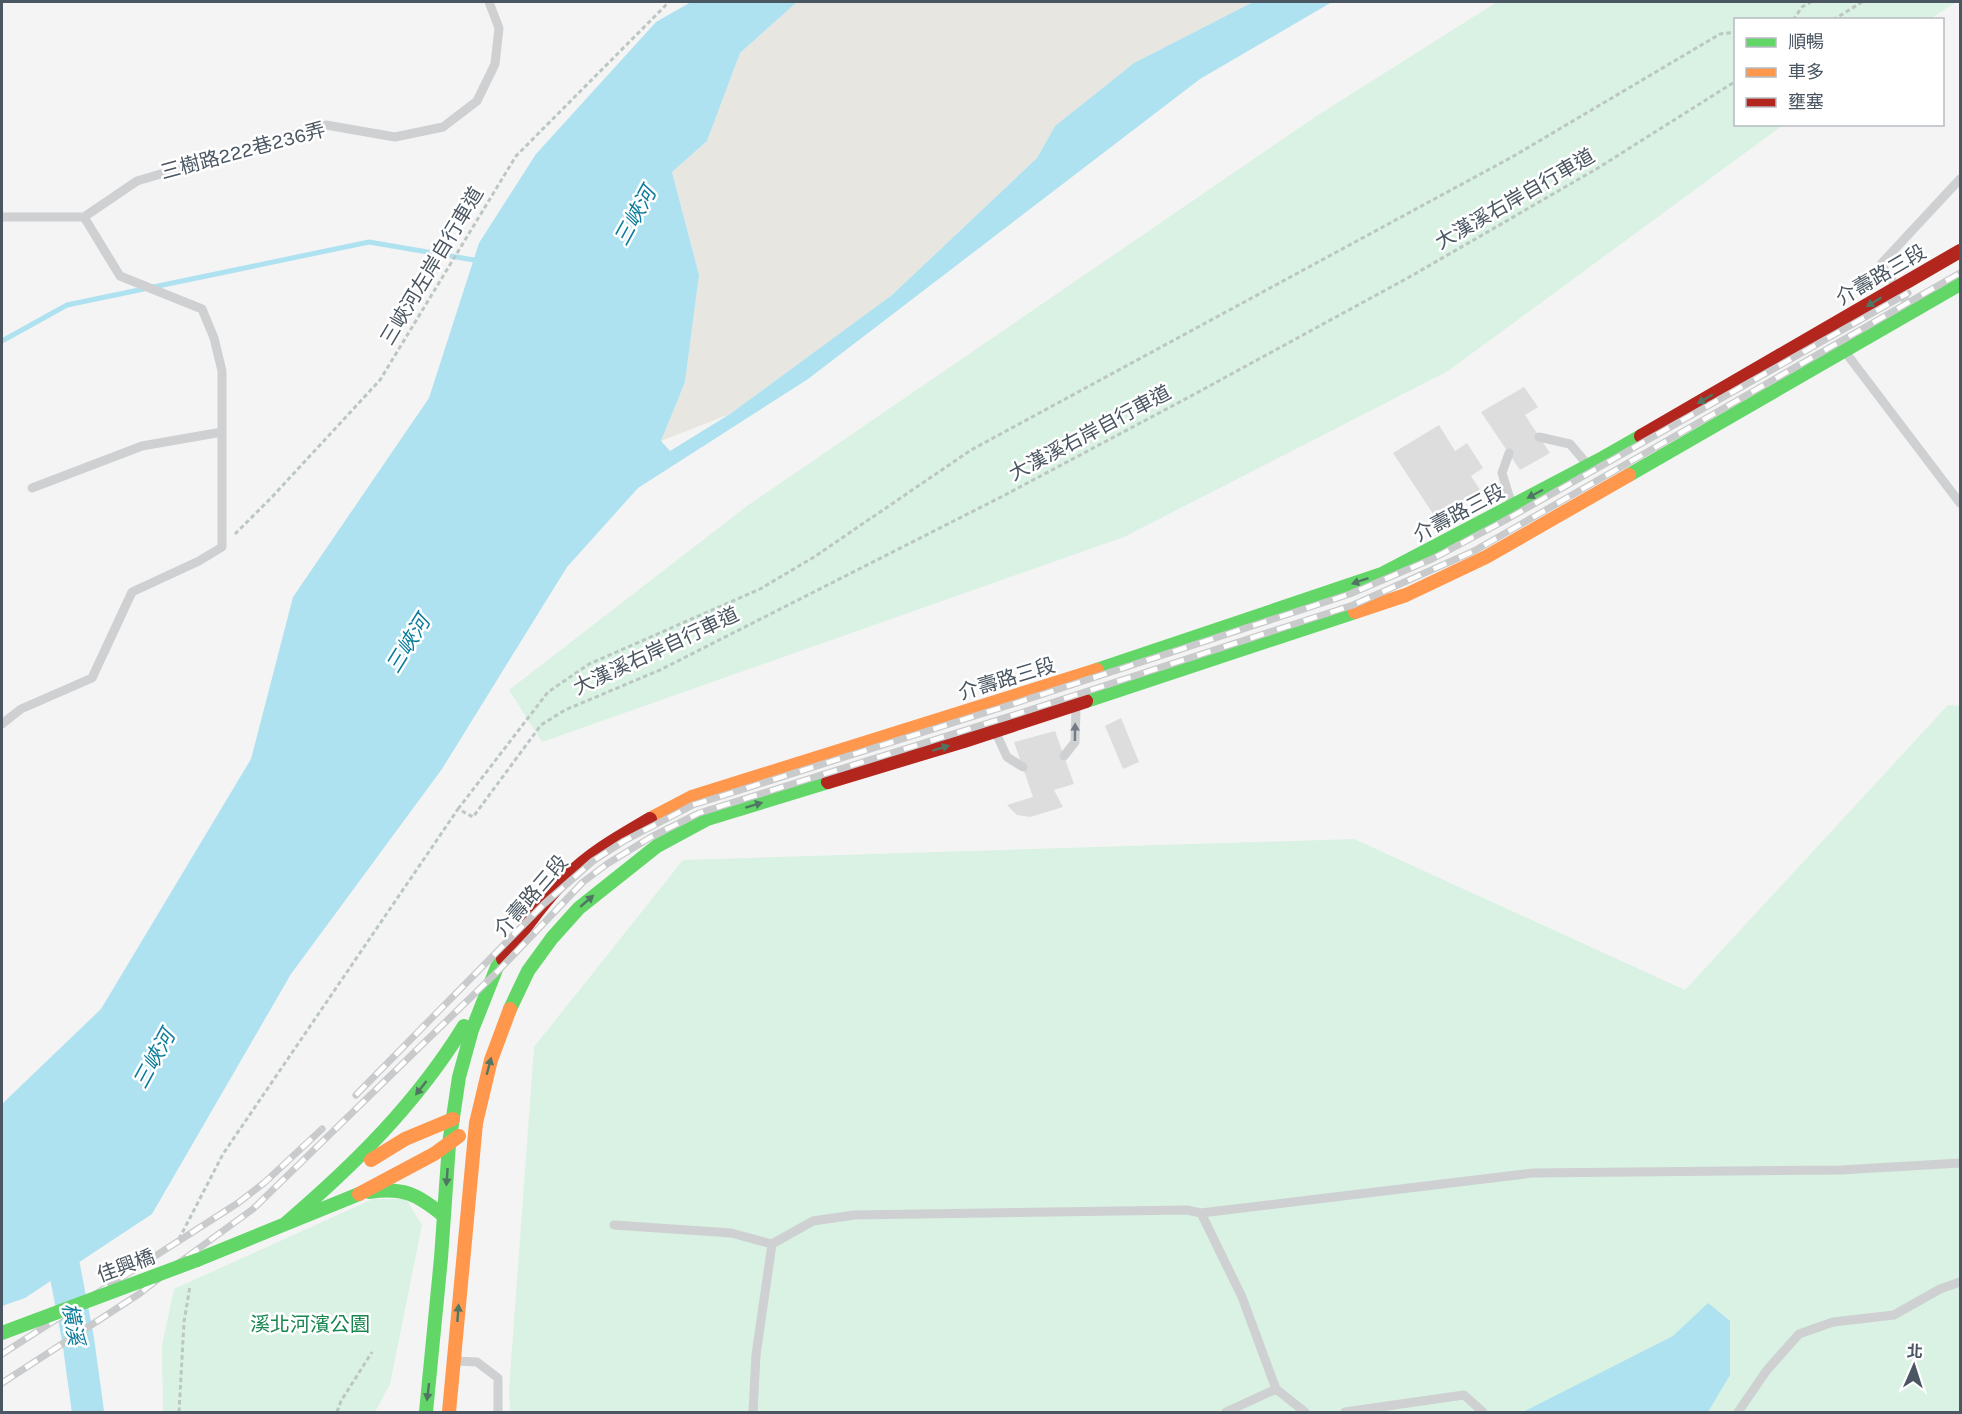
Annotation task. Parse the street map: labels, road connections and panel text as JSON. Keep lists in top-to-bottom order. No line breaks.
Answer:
{"streets":{"main road":["介壽路三段","佳興橋"],"lane":["三樹路222巷236弄"],"path":["大漢溪右岸自行車道","三峽河左岸自行車道"]},"water":["三峽河","橫溪"],"parks":["溪北河濱公園"],"legend":["順暢","車多","壅塞"],"north":"top"}
